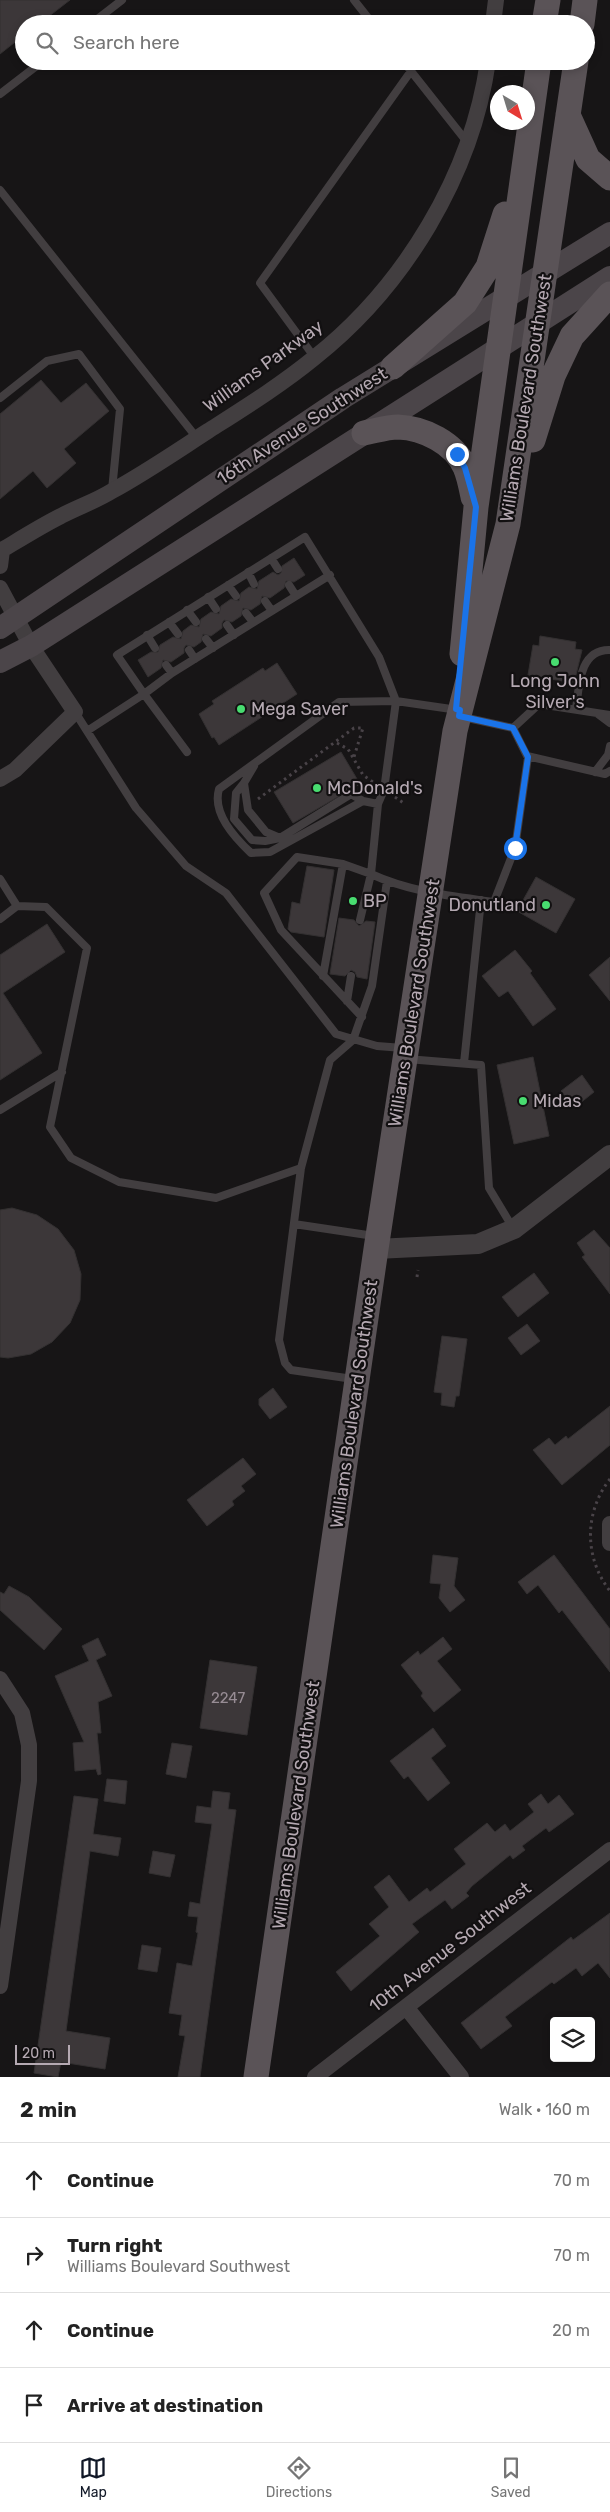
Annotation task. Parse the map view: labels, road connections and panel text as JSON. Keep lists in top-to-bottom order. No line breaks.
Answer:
{"streets":{"main road":["Williams Boulevard Southwest","16th Avenue Southwest"],"street":["Williams Parkway","10th Avenue Southwest"]},"crossings":[["Williams Boulevard Southwest","16th Avenue Southwest"]],"places":["Long John Silver's","Mega Saver","McDonald's","BP","Donutland","Midas"],"house_numbers":["2247"],"scale_bar":"20 m","north":"bottom right","page":{"search":"Search here","scale":"20 m","heading":["2 min","Walk · 160 m"],"list":[["Continue","70 m"],["Turn right","Williams Boulevard Southwest","70 m"],["Continue","20 m"],"Arrive at destination"],"nav":["Map","Directions","Saved"]}}
